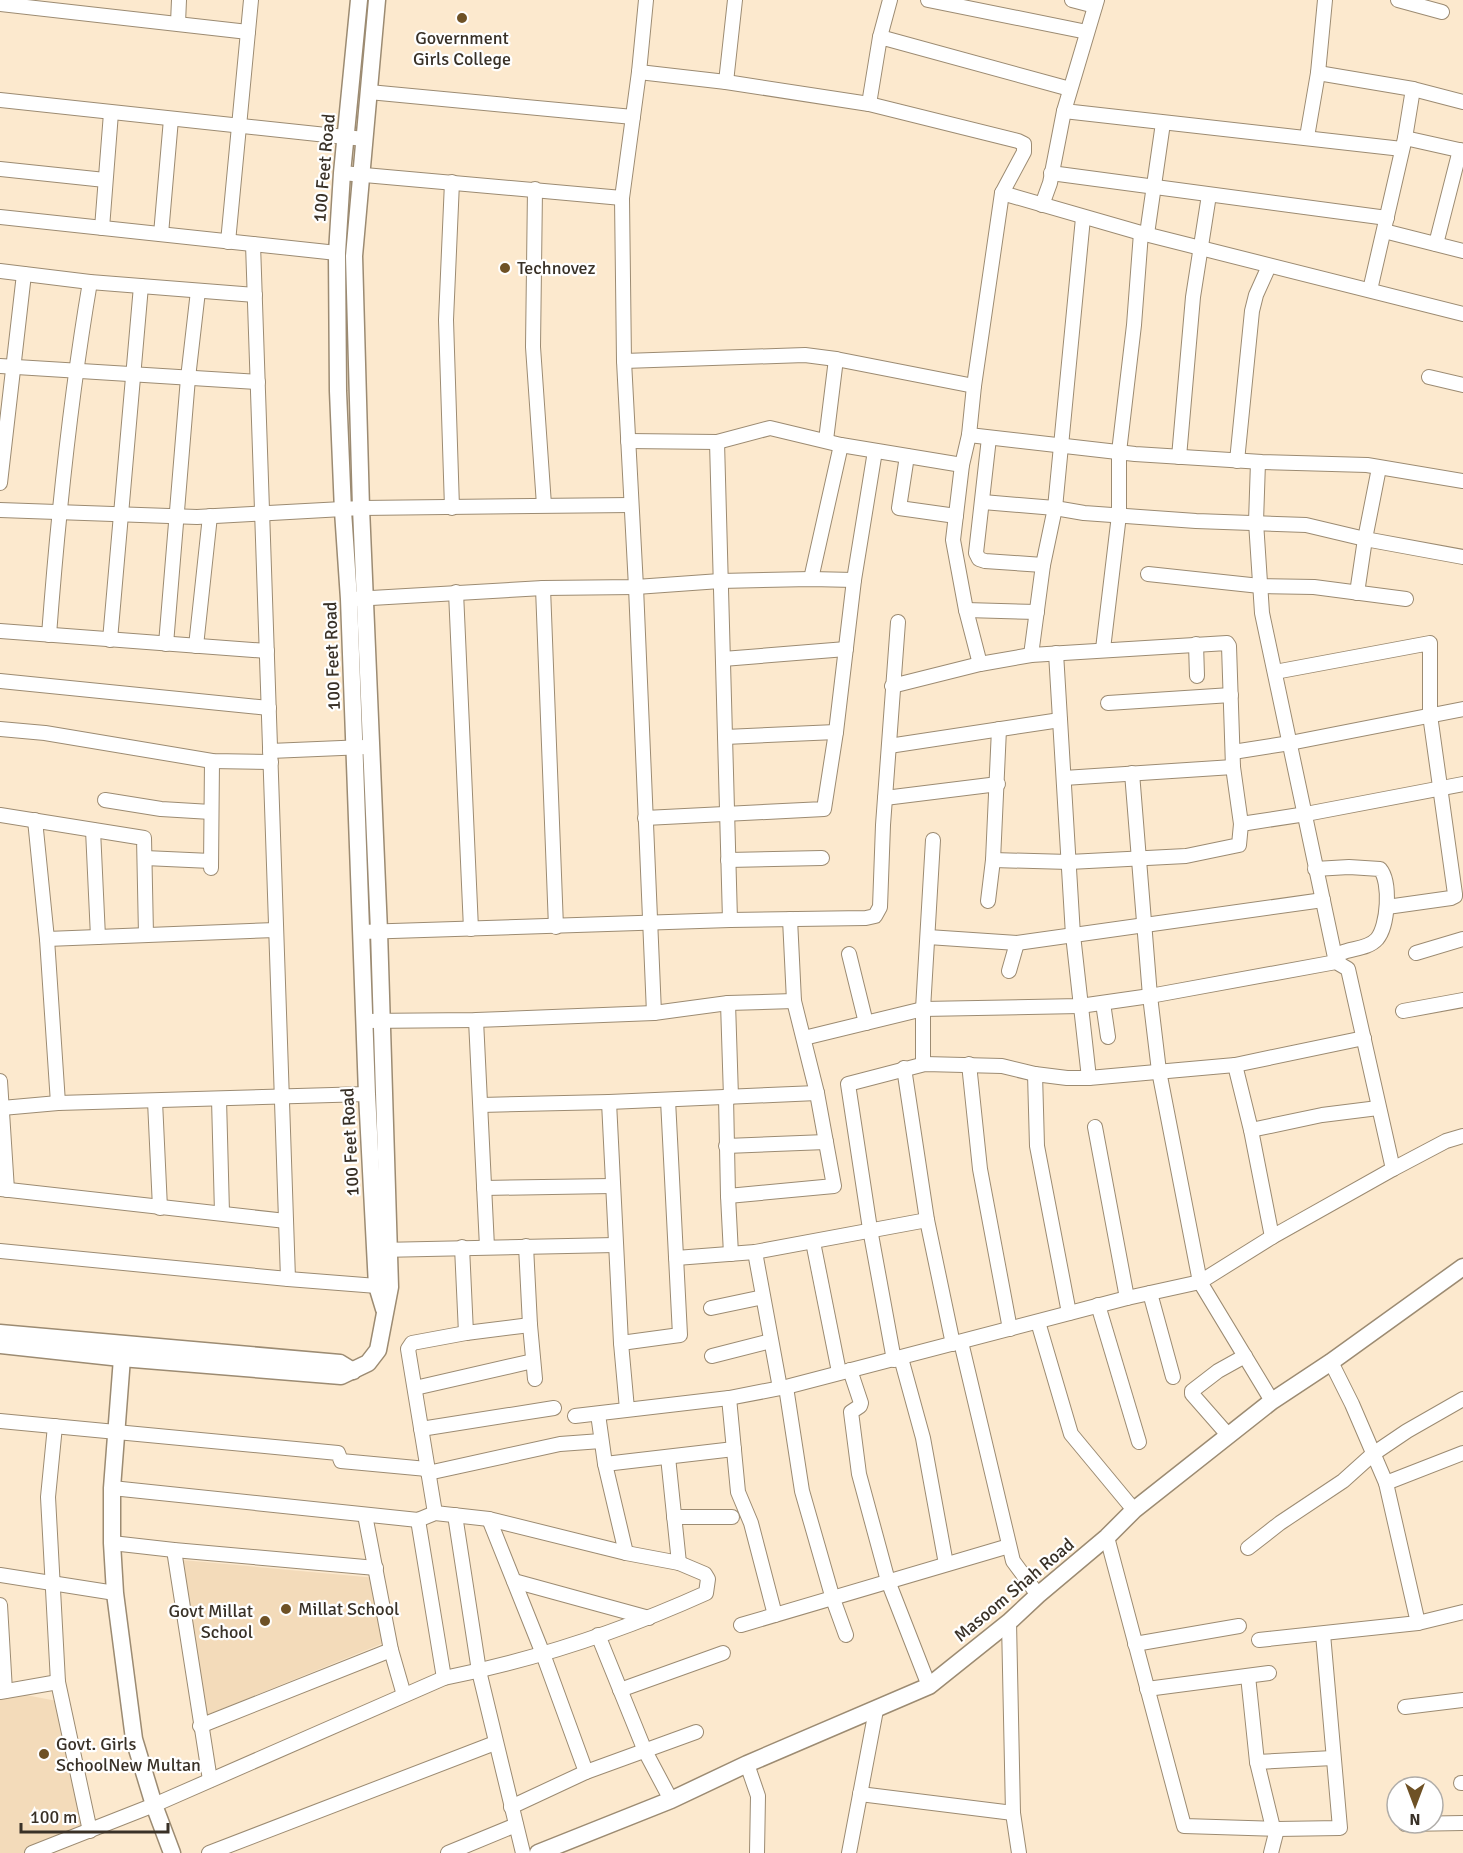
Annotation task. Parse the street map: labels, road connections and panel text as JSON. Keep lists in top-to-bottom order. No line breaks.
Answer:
{"streets":{"main road":["100 Feet Road","Masoom Shah Road"]},"places":["Government Girls College","Technovez","Millat School","Govt Millat School","Govt. Girls SchoolNew Multan"],"scale_bar":"100 m","north":"bottom"}
